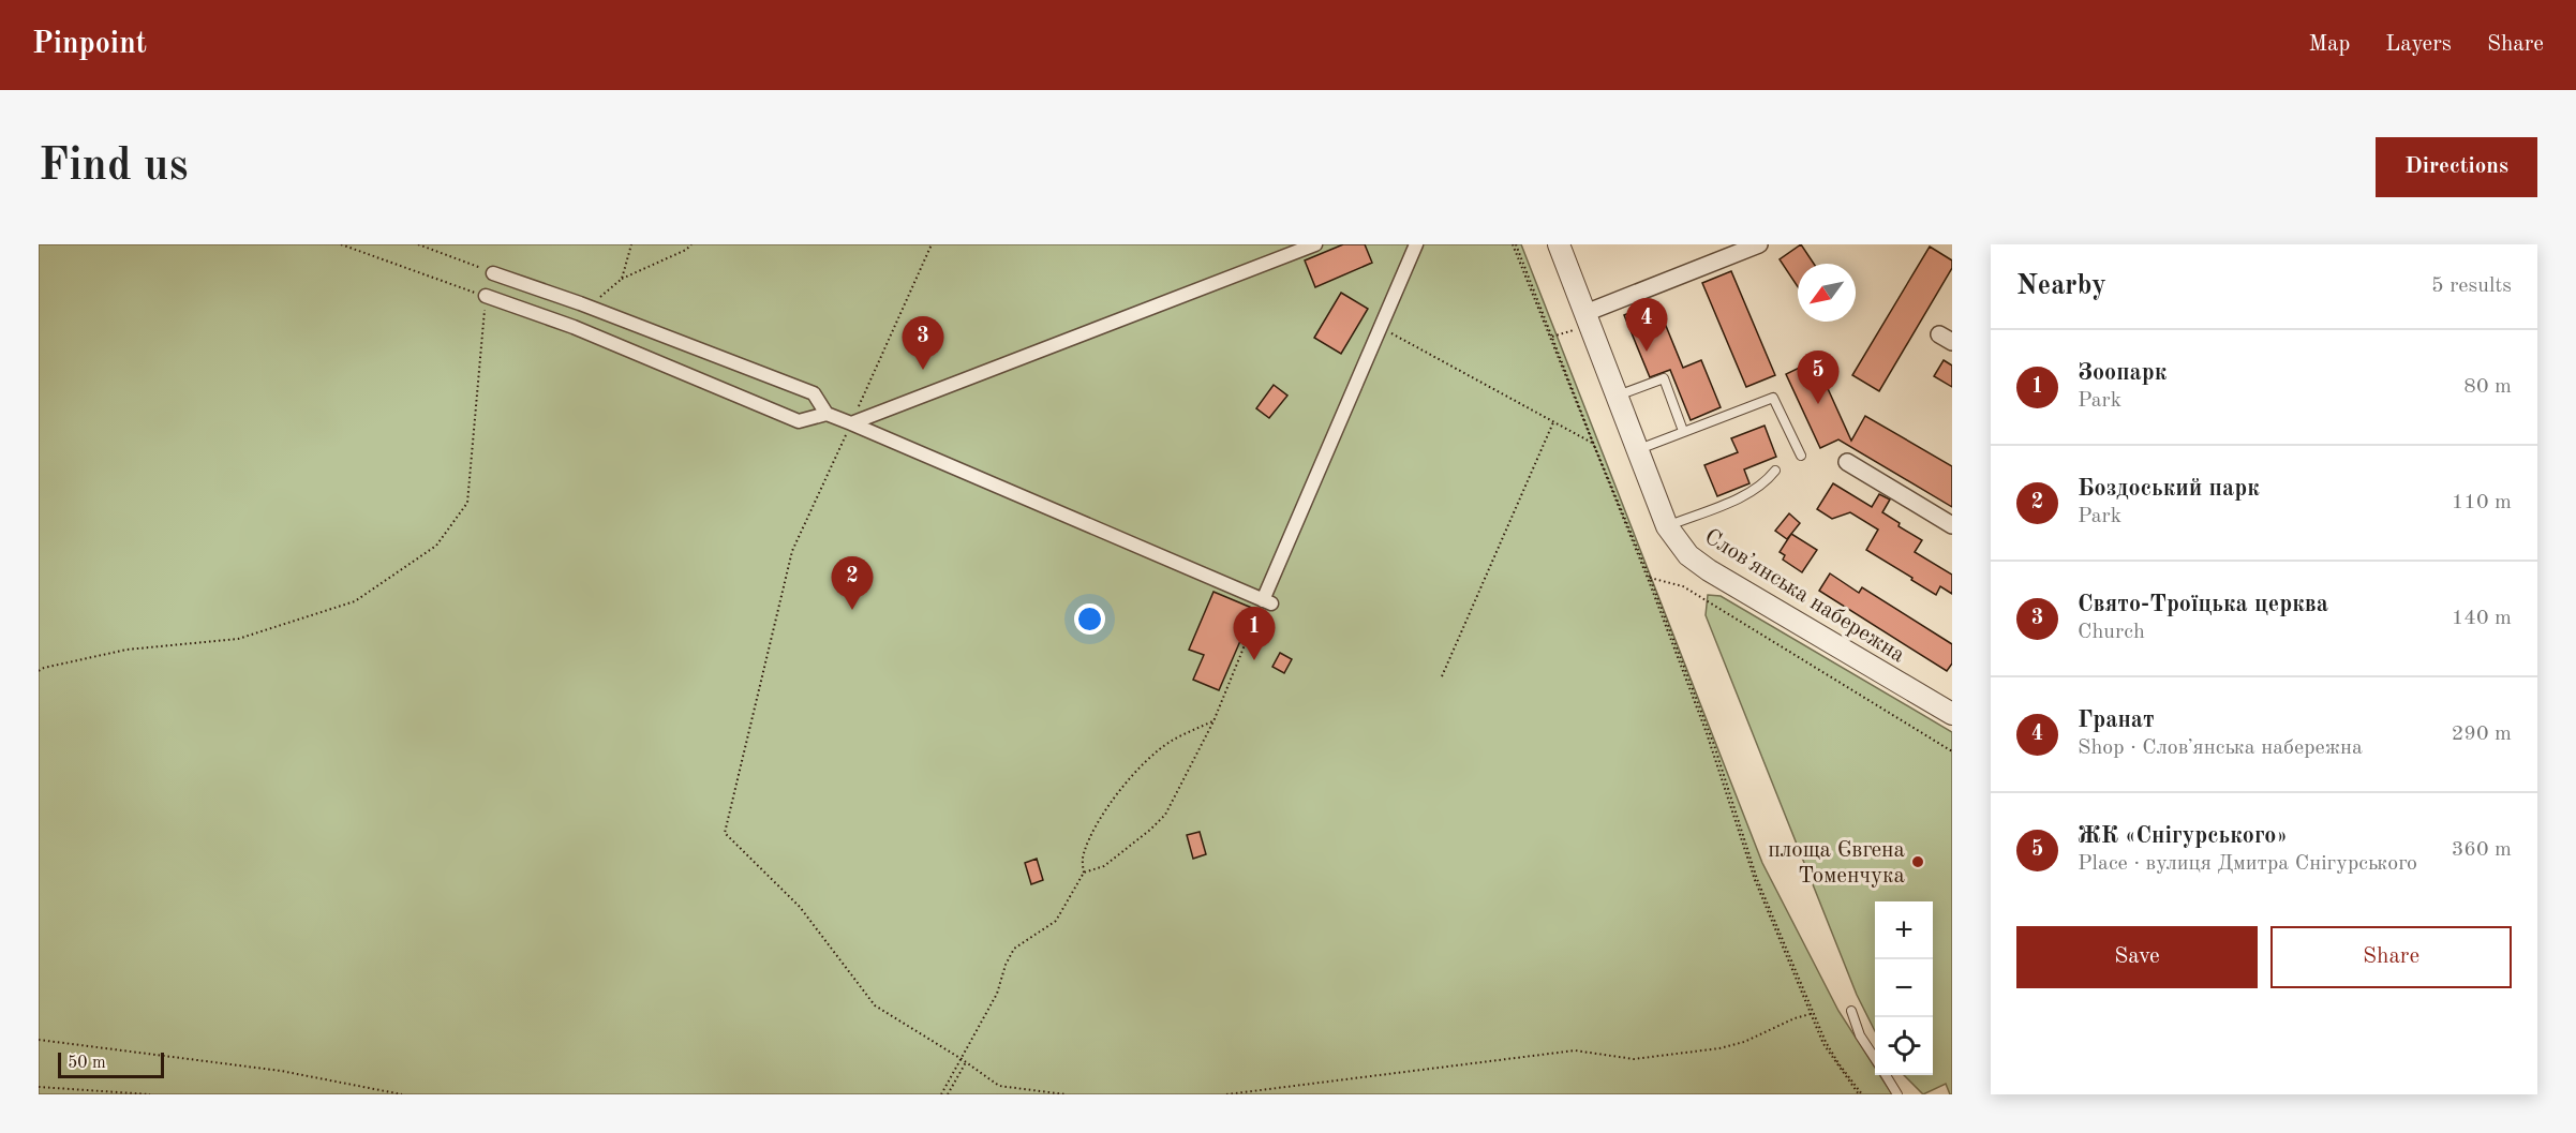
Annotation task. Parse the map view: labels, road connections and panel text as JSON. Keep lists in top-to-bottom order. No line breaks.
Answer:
{"streets":{"street":["Словʼянська набережна"]},"places":["площа Євгена Томенчука"],"scale_bar":"50 m","north":"bottom left","page":{"header":"Pinpoint","nav":["Map","Layers","Share"],"buttons":["Directions",["Save","Share"]],"title":"Find us","heading":["Nearby","5 results"],"pins":["4","3","5","2","1"],"list":[{"mark":"1","name":"Зоопарк","note":"Park","value":"80 m"},{"mark":"2","name":"Боздоський парк","note":"Park","value":"110 m"},{"mark":"3","name":"Свято-Троїцька церква","note":"Church","value":"140 m"},{"mark":"4","name":"Гранат","note":"Shop · Словʼянська набережна","value":"290 m"},{"mark":"5","name":"ЖК «Снігурського»","note":"Place · вулиця Дмитра Снігурського","value":"360 m"}],"map_buttons":["+","−"],"scale":"50 m"}}
